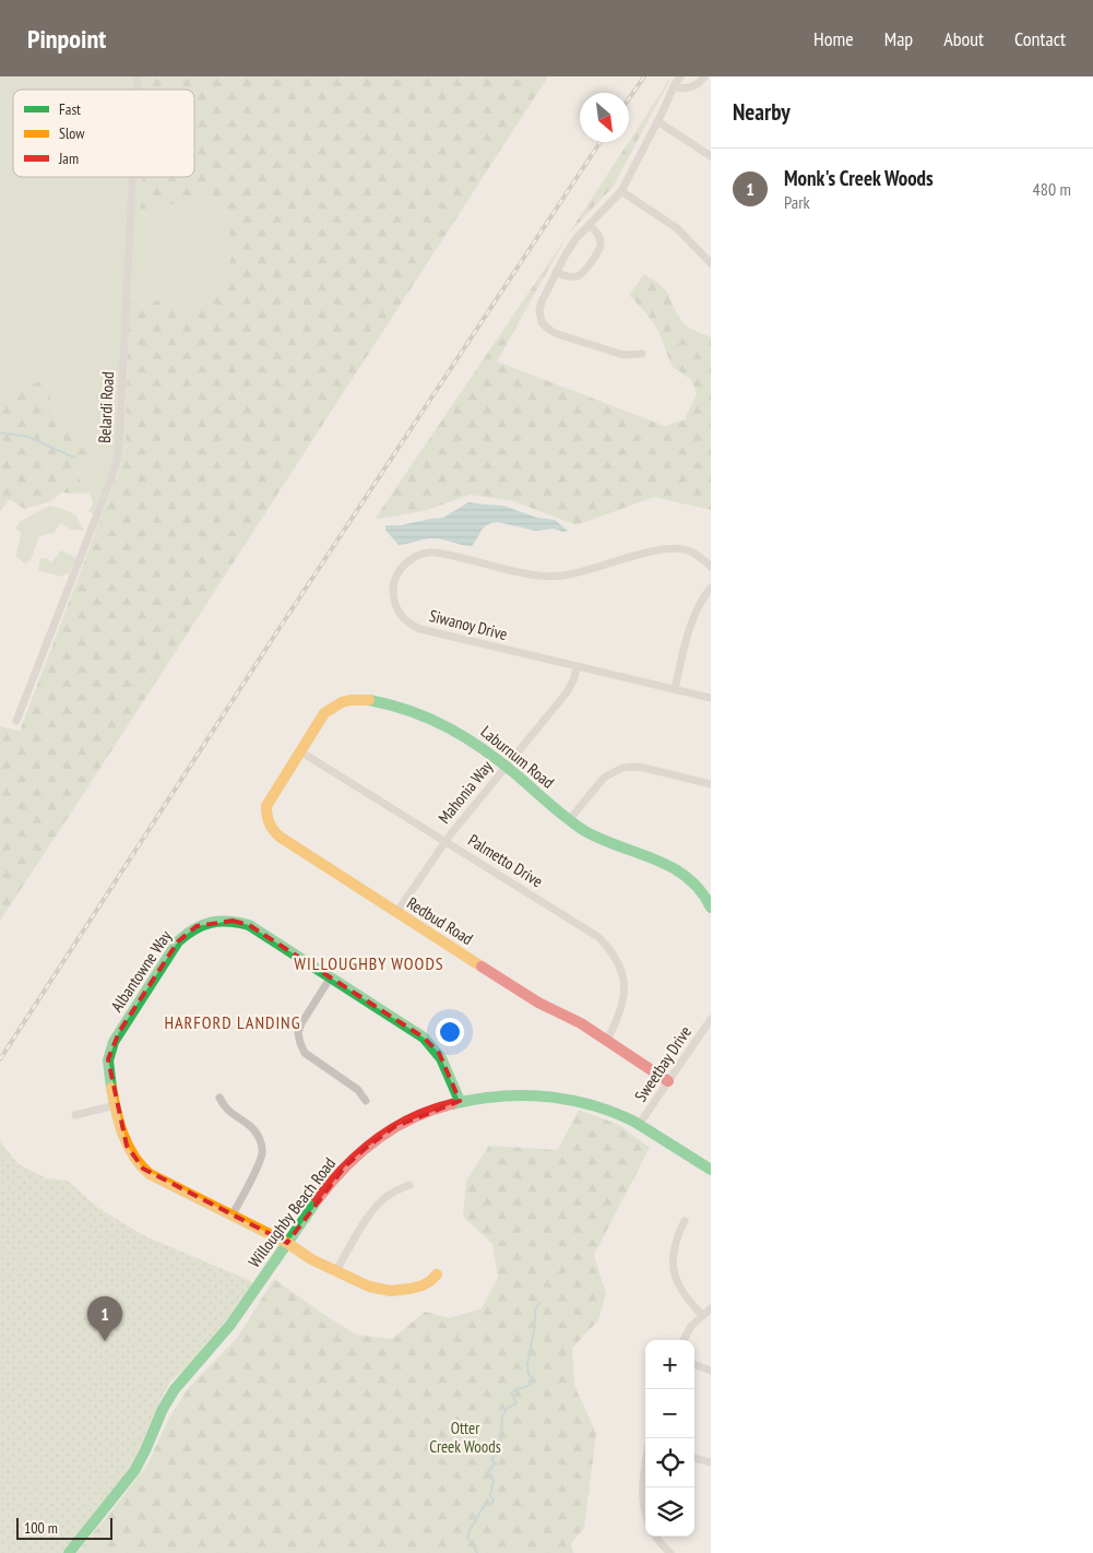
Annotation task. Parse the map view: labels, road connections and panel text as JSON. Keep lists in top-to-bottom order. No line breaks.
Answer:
{"streets":{"street":["Belardi Road","Siwanoy Drive","Laburnum Road","Mahonia Way","Palmetto Drive","Redbud Road","Albantowne Way","Sweetbay Drive","Willoughby Beach Road"]},"crossings":[["Siwanoy Drive","Mahonia Way"],["Laburnum Road","Mahonia Way"],["Laburnum Road","Palmetto Drive"],["Laburnum Road","Redbud Road"],["Mahonia Way","Palmetto Drive"],["Mahonia Way","Redbud Road"],["Palmetto Drive","Redbud Road"],["Redbud Road","Sweetbay Drive"],["Albantowne Way","Willoughby Beach Road"],["Sweetbay Drive","Willoughby Beach Road"]],"districts":["WILLOUGHBY WOODS","HARFORD LANDING"],"parks":["Otter Creek Woods"],"legend":["Fast","Slow","Jam"],"scale_bar":"100 m","north":"bottom right","page":{"header":"Pinpoint","nav":["Home","Map","About","Contact"],"heading":"Nearby","list":[{"mark":"1","name":"Monk's Creek Woods","note":"Park","value":"480 m"}],"pins":"1","map_buttons":["+","−"],"scale":"100 m"}}
